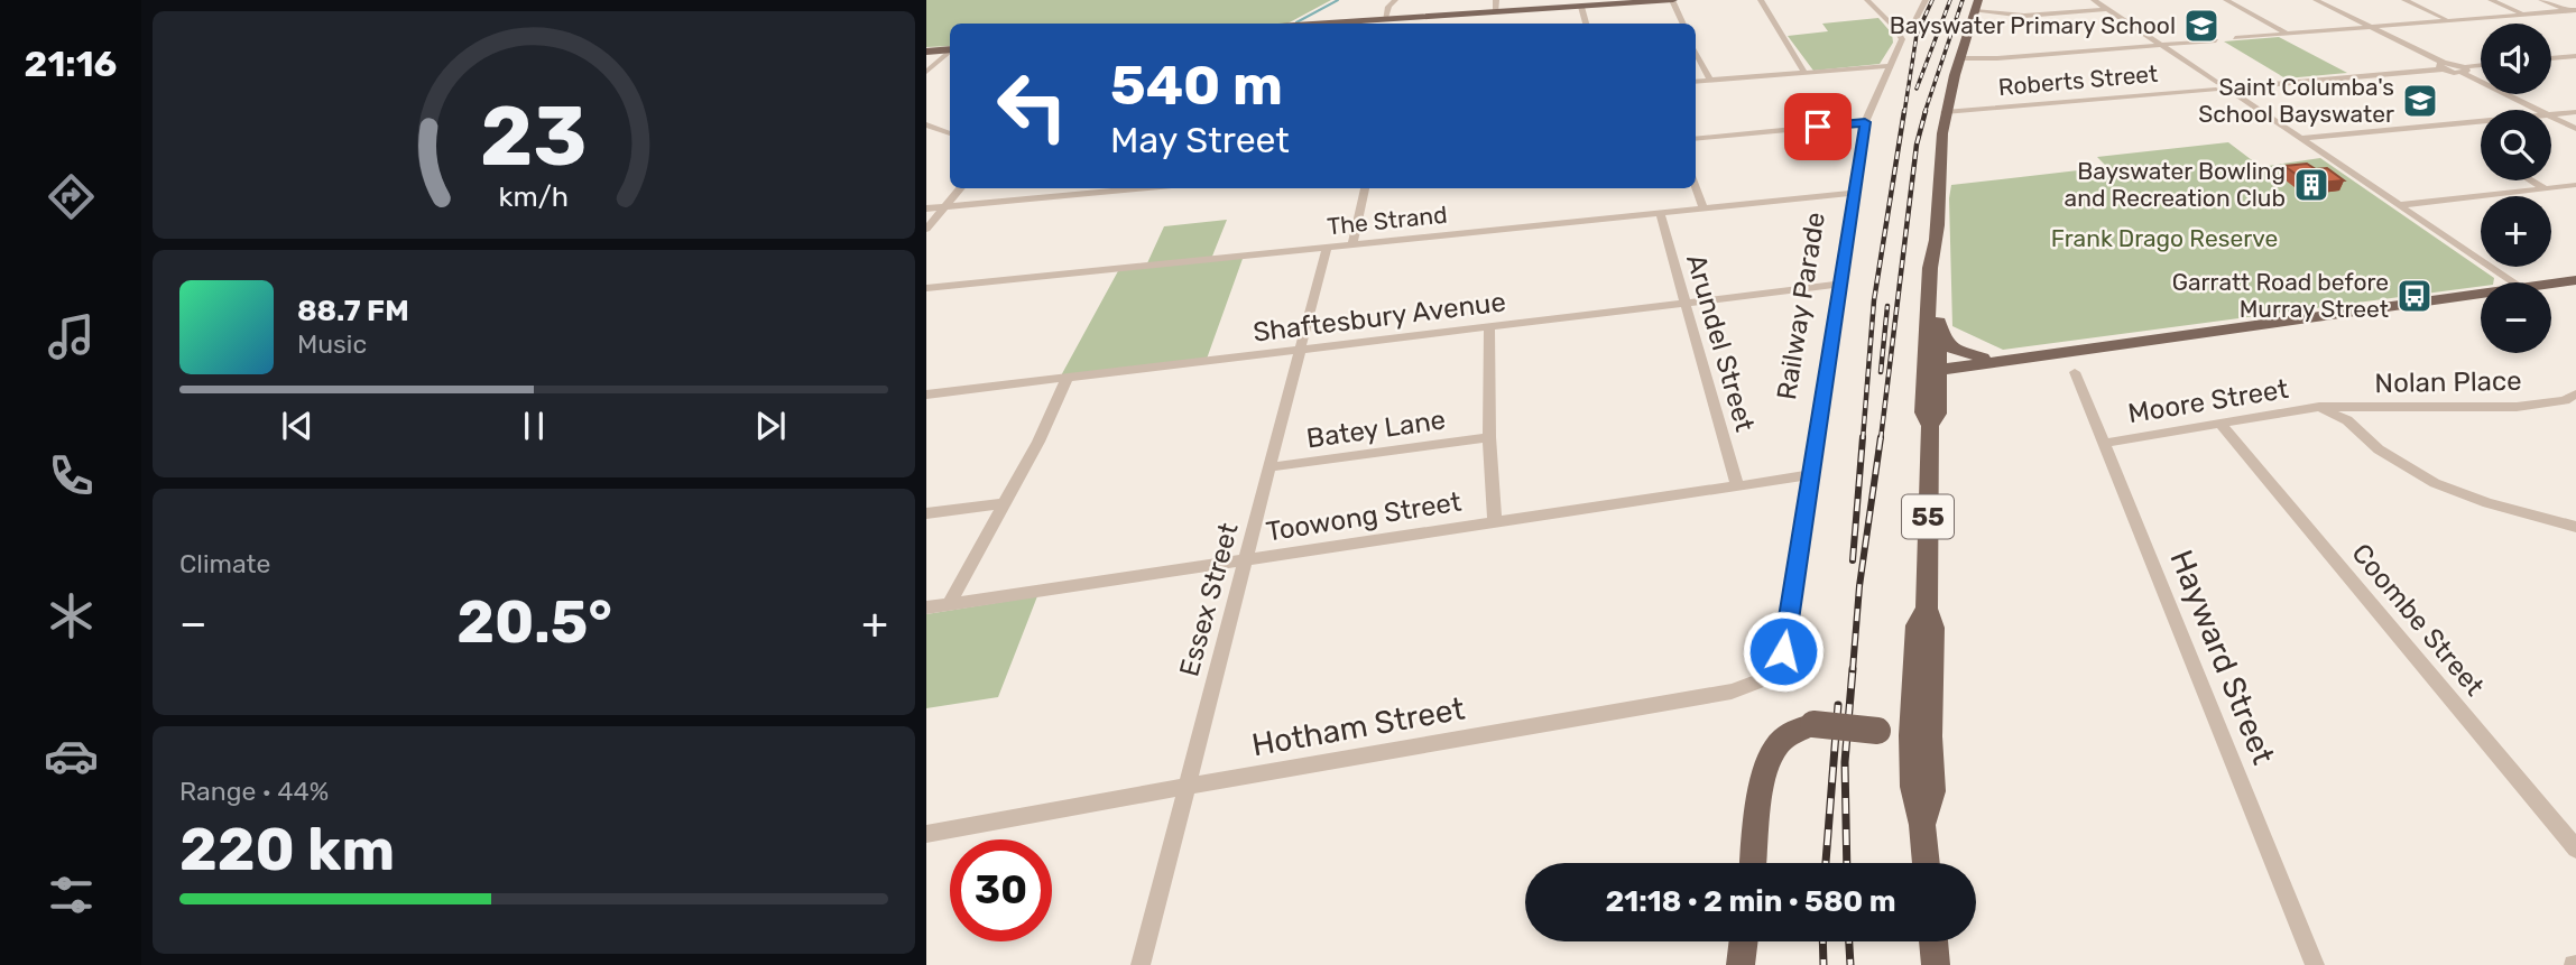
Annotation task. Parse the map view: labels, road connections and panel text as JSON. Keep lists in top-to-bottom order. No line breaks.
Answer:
{"streets":{"main road":["55"],"street":["Roberts Street","The Strand","Railway Parade","Shaftesbury Avenue","Arundel Street","Nolan Place","Moore Street","Batey Lane","Toowong Street","Essex Street","Coombe Street","Hayward Street","Hotham Street"]},"crossings":[["The Strand","Railway Parade"],["The Strand","Arundel Street"],["The Strand","Essex Street"],["Railway Parade","Shaftesbury Avenue"],["Railway Parade","Toowong Street"],["Railway Parade","Hotham Street"],["Shaftesbury Avenue","Arundel Street"],["Shaftesbury Avenue","Essex Street"],["Arundel Street","Toowong Street"],["Nolan Place","Moore Street"],["Moore Street","Coombe Street"],["Moore Street","Hayward Street"],["Batey Lane","Essex Street"],["Toowong Street","Essex Street"],["Essex Street","Hotham Street"]],"parks":["Frank Drago Reserve"],"places":{"school or university":["Bayswater Primary School","Saint Columba's School Bayswater"],"building":["Bayswater Bowling and Recreation Club"],"bus stop":["Garratt Road before Murray Street"]},"page":{"tabs":"21:16","map_buttons":["+","−"],"turn":["540 m","May Street"],"song":["88.7 FM","Music"],"tile":["Climate",["Range · 44%","220 km"]],"heat":["−","20.5°","+"],"limit":"30","trip":"21:18 · 2 min · 580 m","gauge":["23","km/h"]}}
